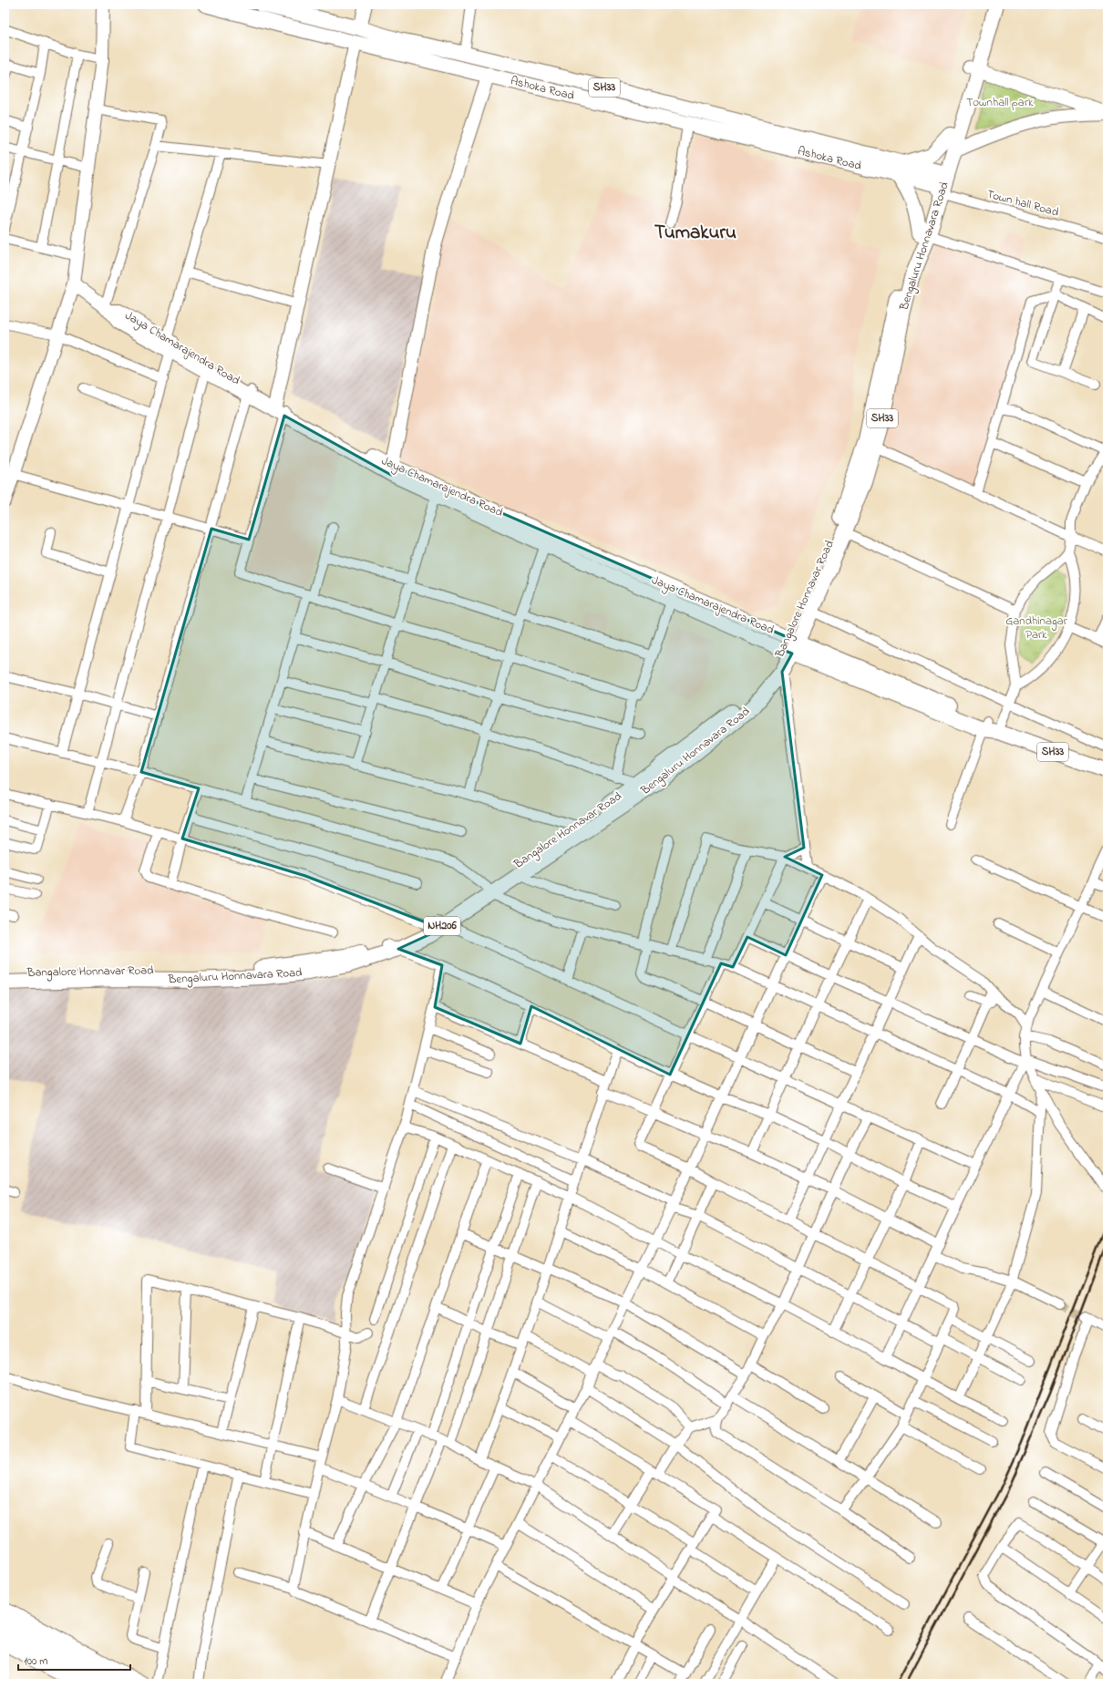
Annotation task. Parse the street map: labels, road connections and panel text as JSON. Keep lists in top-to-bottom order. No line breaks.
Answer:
{"streets":{"main road":["SH33","Ashoka Road","Bengaluru Honnavara Road","Jaya Chamarajendra Road","Bangalore Honnavar Road","NH206"],"street":["Town hall Road"]},"crossings":[["SH33","Bengaluru Honnavara Road"],["SH33","Jaya Chamarajendra Road"],["SH33","Bangalore Honnavar Road"],["Ashoka Road","Town hall Road"],["Ashoka Road","Bengaluru Honnavara Road"],["Ashoka Road","Bangalore Honnavar Road"],["Town hall Road","Bengaluru Honnavara Road"],["Town hall Road","Bangalore Honnavar Road"],["Bengaluru Honnavara Road","Jaya Chamarajendra Road"],["Bengaluru Honnavara Road","Bangalore Honnavar Road"],["Jaya Chamarajendra Road","Bangalore Honnavar Road"],["Bangalore Honnavar Road","NH206"]],"districts":["Tumakuru"],"parks":["Townhall park","Gandhinagar Park"],"scale_bar":"100 m"}
